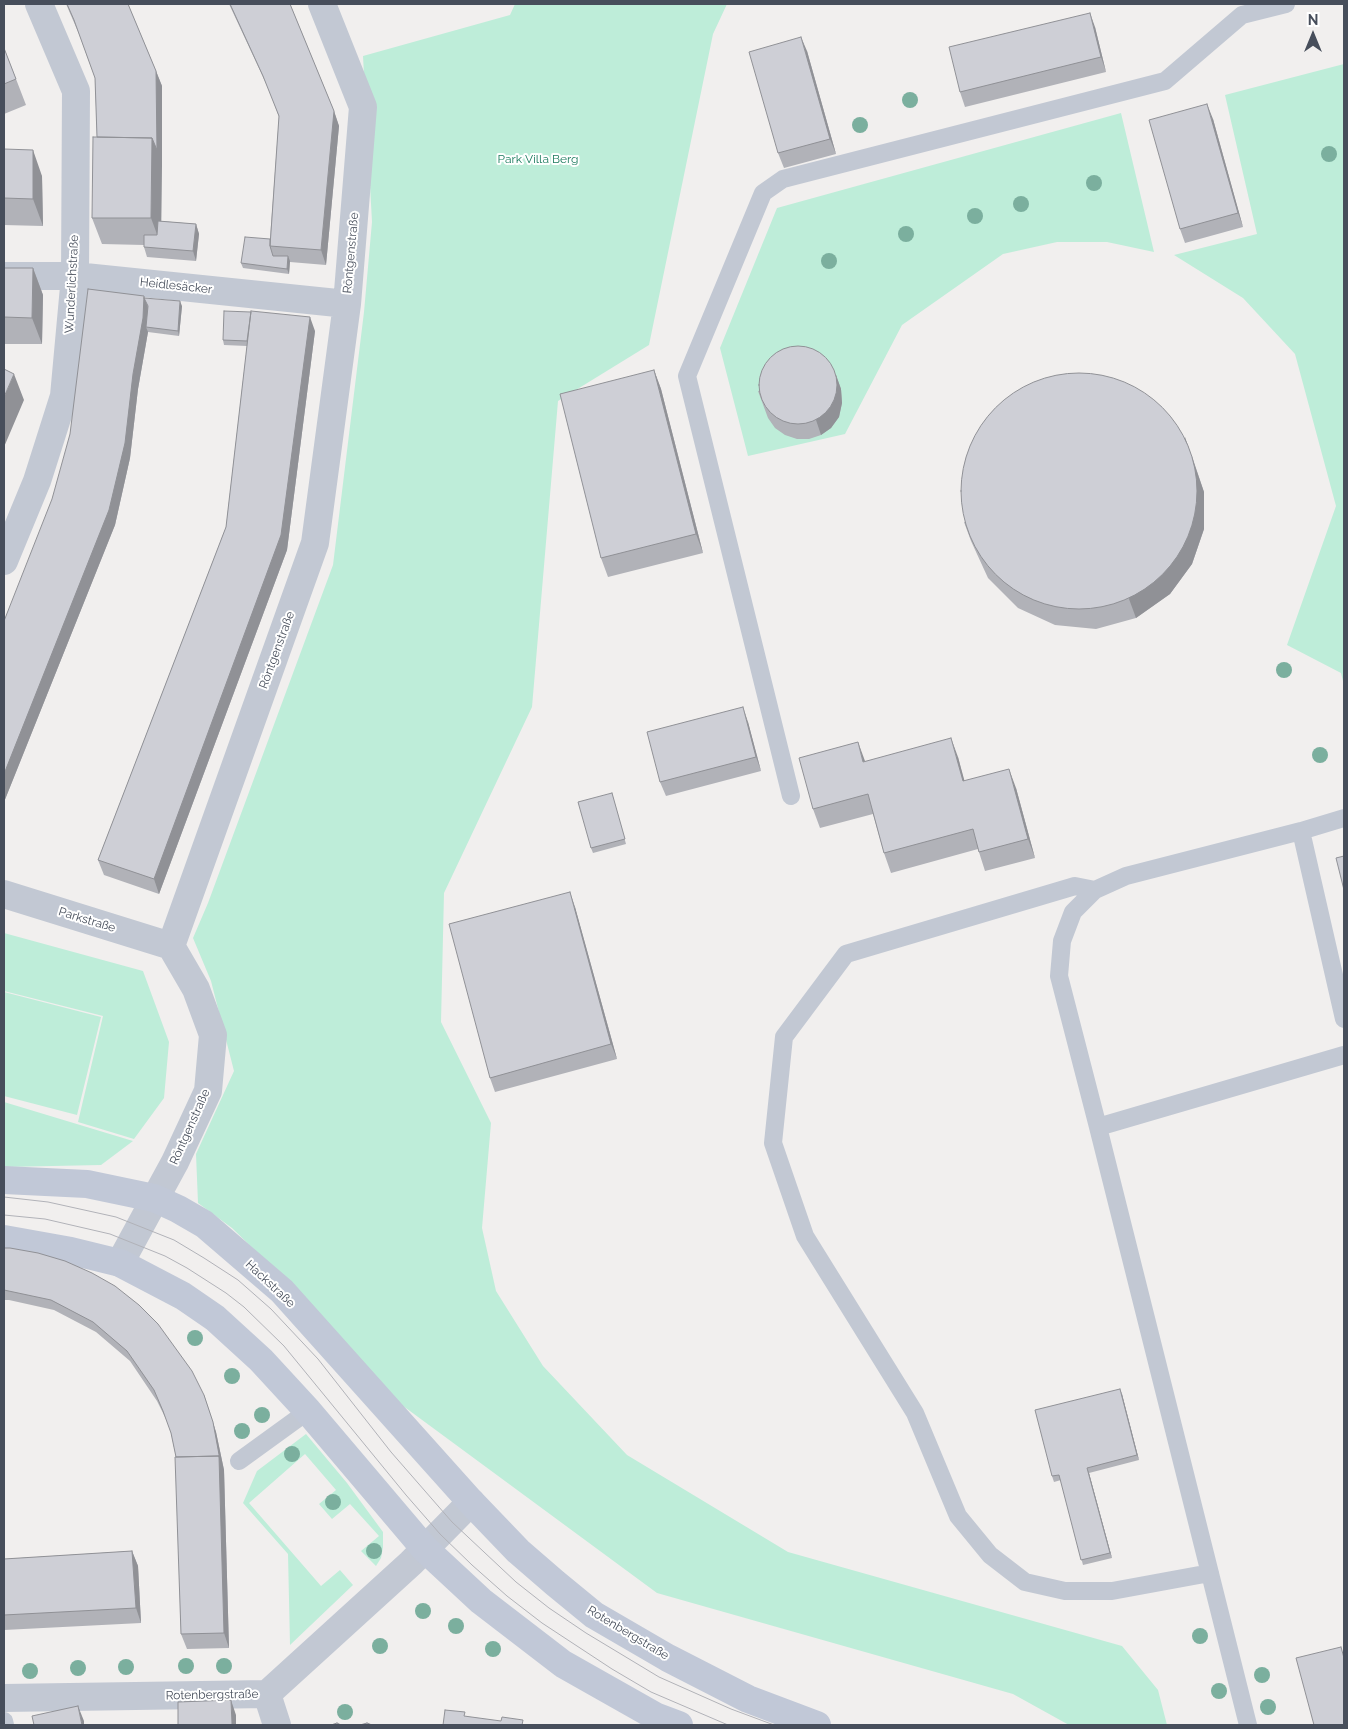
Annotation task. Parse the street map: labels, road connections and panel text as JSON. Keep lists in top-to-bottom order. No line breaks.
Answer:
{"streets":{"main road":["Hackstraße","Rotenbergstraße"],"street":["Röntgenstraße","Wunderlichstraße","Heidlesäcker","Parkstraße"]},"crossings":[["Röntgenstraße","Heidlesäcker"],["Röntgenstraße","Parkstraße"],["Röntgenstraße","Hackstraße"],["Wunderlichstraße","Heidlesäcker"],["Hackstraße","Rotenbergstraße"]],"parks":["Park Villa Berg"],"north":"top"}
